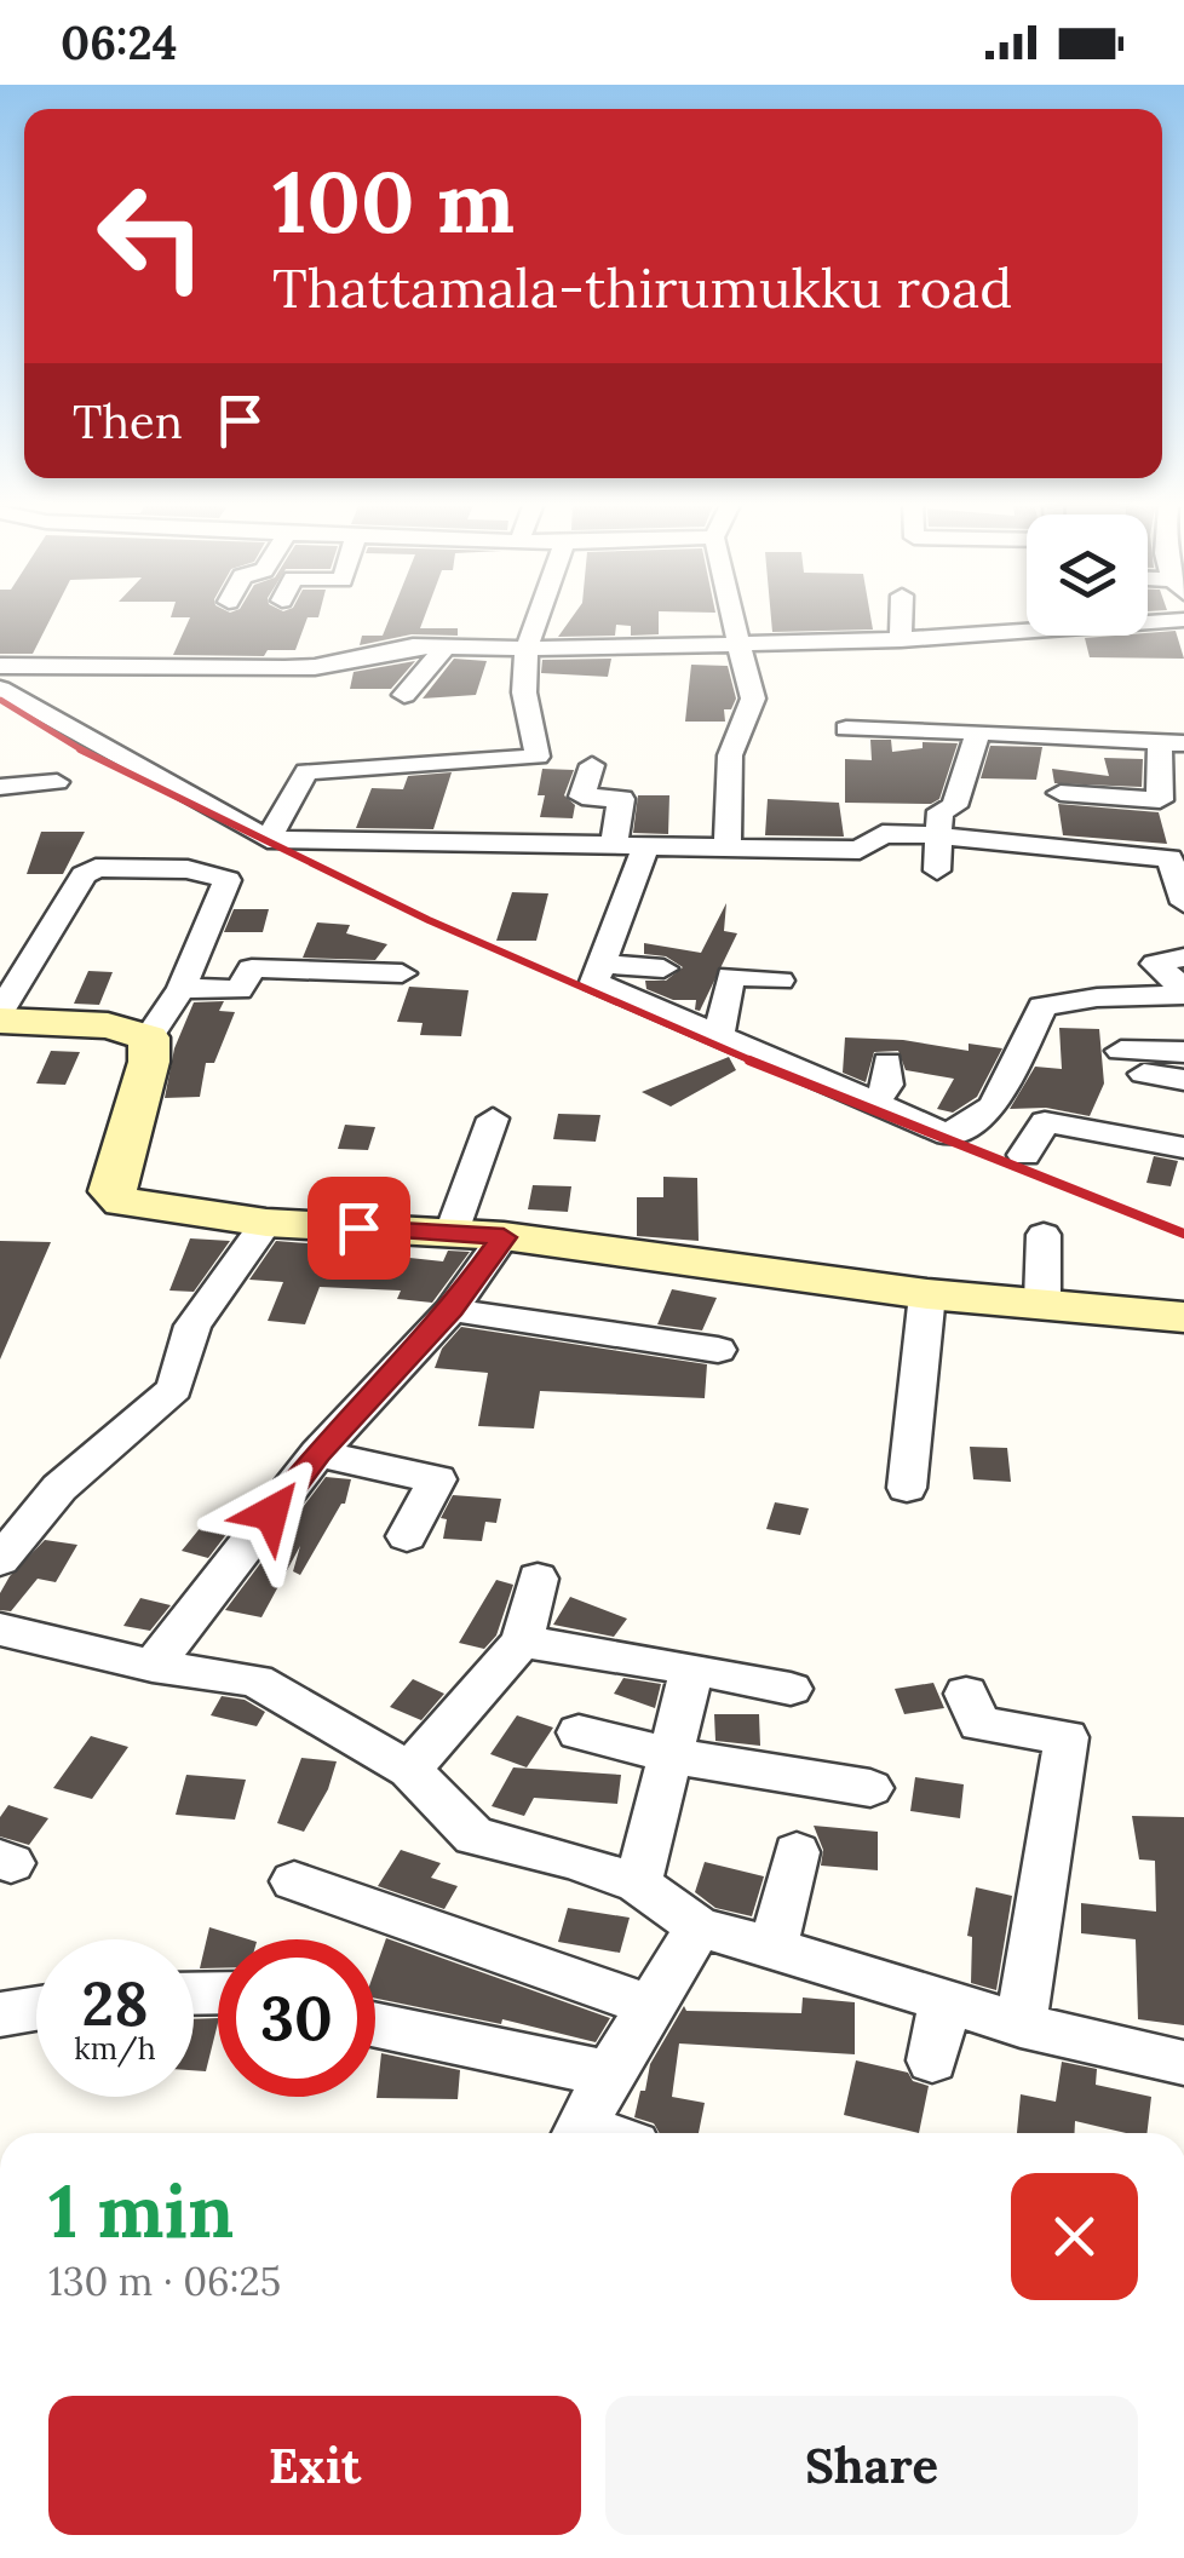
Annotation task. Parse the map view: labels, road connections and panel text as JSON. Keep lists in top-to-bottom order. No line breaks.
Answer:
{"page":{"status":"06:24","turn":["100 m","Thattamala-thirumukku road"],"then":"Then","speed":"28 km/h","limit":"30","heading":["1 min","130 m · 06:25"],"buttons":["Exit","Share"]}}
